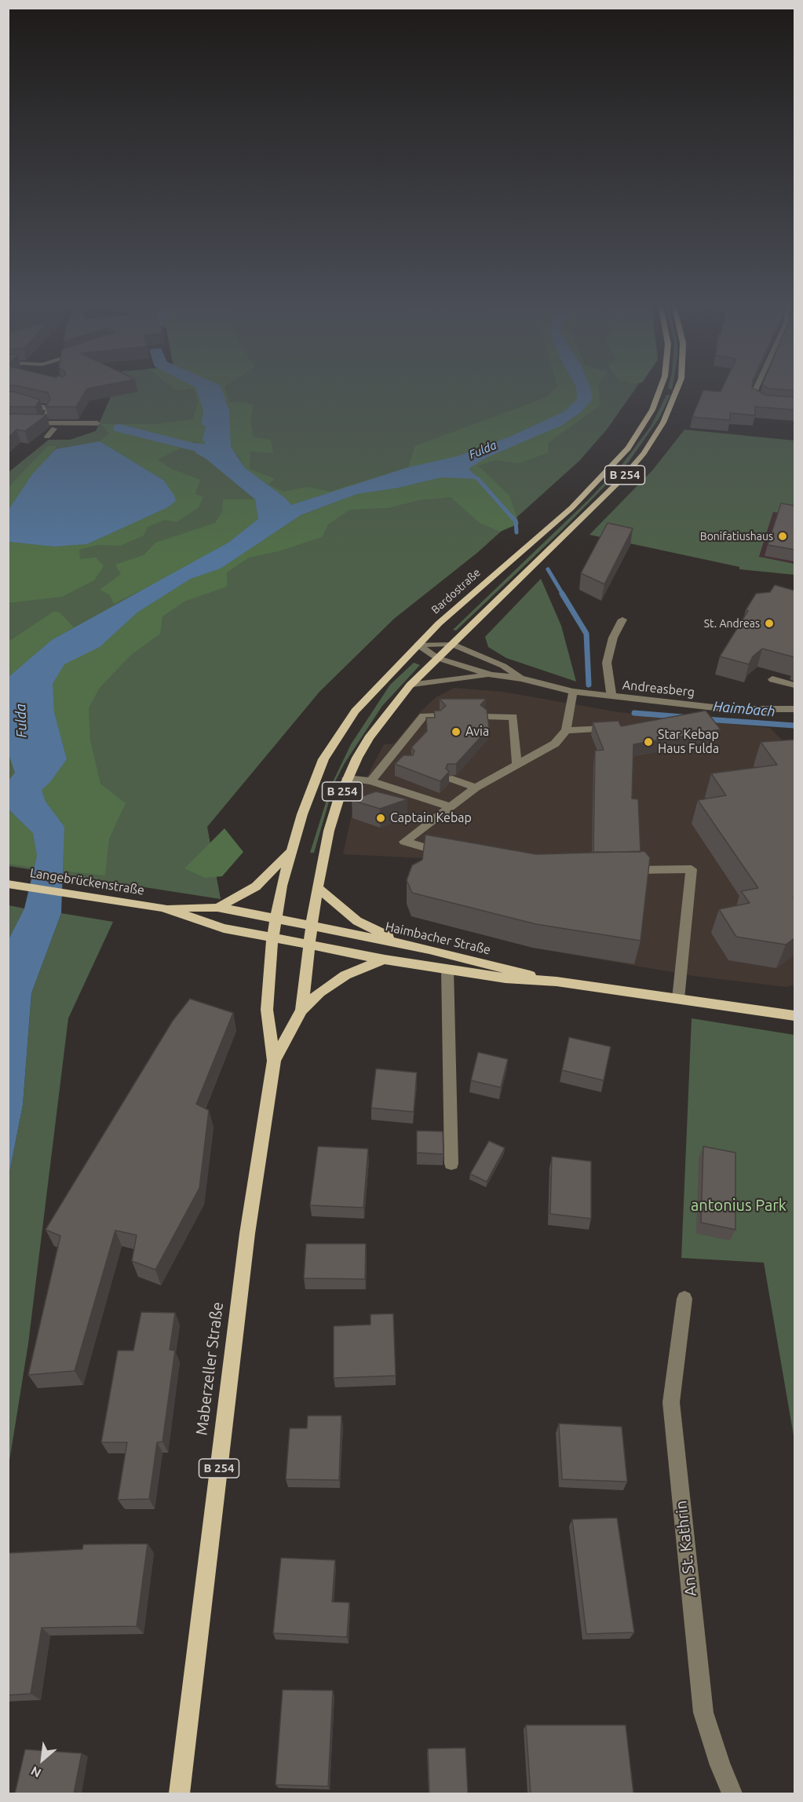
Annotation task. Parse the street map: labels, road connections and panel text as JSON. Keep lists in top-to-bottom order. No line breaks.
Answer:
{"streets":{"main road":["B 254","Bardostraße","Langebrückenstraße","Haimbacher Straße","Maberzeller Straße"],"street":["Andreasberg","An St. Kathrin"]},"crossings":[["B 254","Andreasberg"],["B 254","Langebrückenstraße"],["B 254","Haimbacher Straße"],["B 254","Maberzeller Straße"],["Bardostraße","Andreasberg"],["Bardostraße","Langebrückenstraße"],["Bardostraße","Haimbacher Straße"],["Bardostraße","Maberzeller Straße"],["Langebrückenstraße","Haimbacher Straße"],["Langebrückenstraße","Maberzeller Straße"],["Haimbacher Straße","Maberzeller Straße"]],"water":["Fulda","Haimbach"],"parks":["antonius Park"],"places":["Bonifatiushaus","St. Andreas","Avia","Star Kebap Haus Fulda","Captain Kebap"],"north":"bottom left"}
